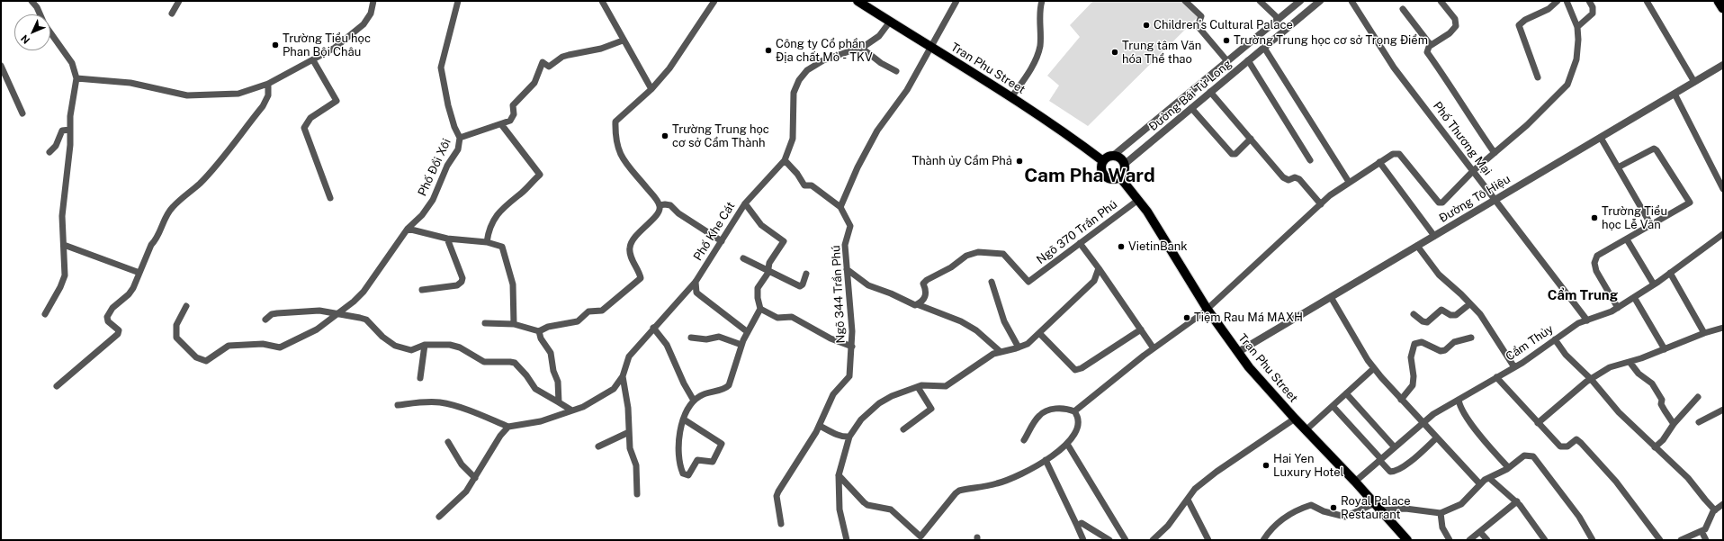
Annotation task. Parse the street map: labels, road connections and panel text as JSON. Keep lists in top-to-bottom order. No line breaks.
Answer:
{"streets":{"main road":["Tran Phu Street"],"street":["Đường Bái Tử Long","Phố Thương Mại","Phố Đồi Xôi","Đường Tô Hiệu","Phố Khe Cát","Ngõ 370 Trần Phú","Ngõ 344 Trần Phú","Cẩm Thủy"]},"crossings":[["Tran Phu Street","Đường Bái Tử Long"],["Tran Phu Street","Đường Tô Hiệu"],["Tran Phu Street","Phố Khe Cát"],["Tran Phu Street","Ngõ 370 Trần Phú"],["Tran Phu Street","Cẩm Thủy"],["Phố Thương Mại","Đường Tô Hiệu"],["Phố Thương Mại","Cẩm Thủy"]],"districts":["Cam Pha Ward","Cẩm Trung"],"places":["Children's Cultural Palace","Trường Trung học cơ sở Trọng Điểm","Trường Tiểu học Phan Bội Châu","Công ty Cổ phần Địa chất Mỏ - TKV","Trung tâm Văn hóa Thể thao","Trường Trung học cơ sở Cẩm Thành","Thành ủy Cẩm Phả","Trường Tiểu học Lễ Văn","VietinBank","Tiệm Rau Má MAXH","Hai Yen Luxury Hotel","Royal Palace Restaurant"],"north":"bottom left"}
